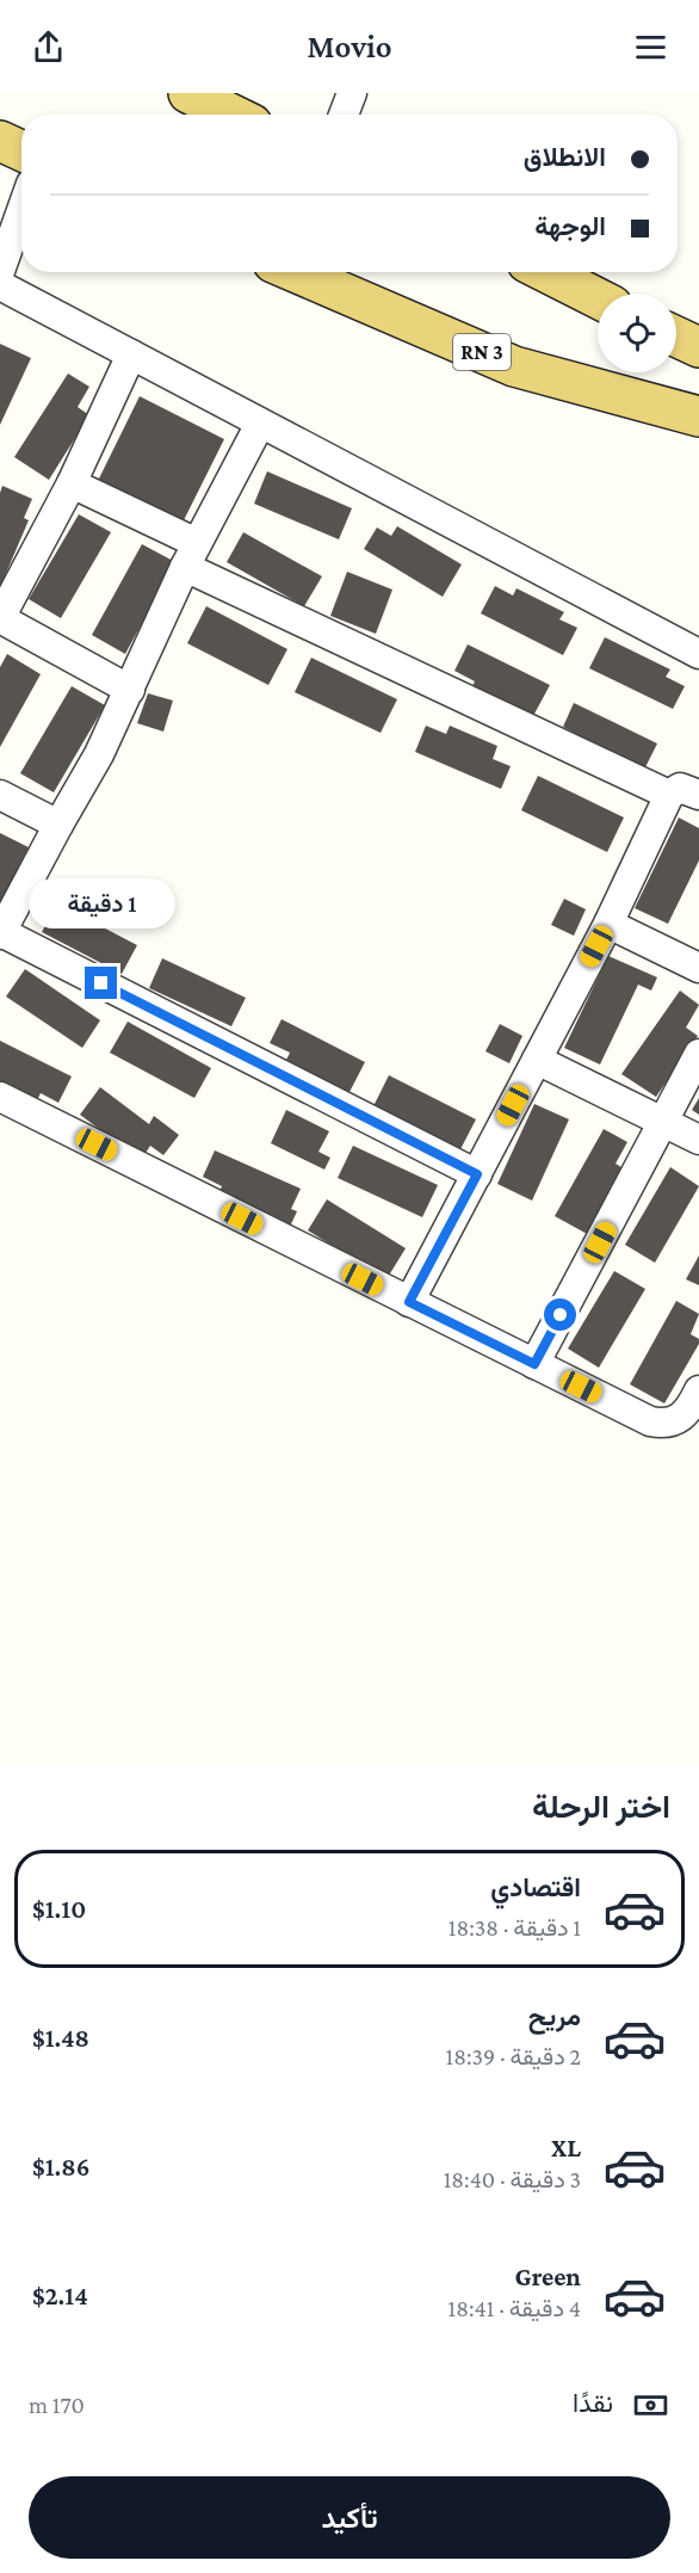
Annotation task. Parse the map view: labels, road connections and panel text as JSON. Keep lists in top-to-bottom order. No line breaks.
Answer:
{"streets":{"main road":["RN 3"]},"page":{"header":"Movio","banner":["الانطلاق","الوجهة"],"bubble":"1 دقيقة","heading":"اختر الرحلة","list":[{"name":"اقتصادي","note":"1 دقيقة · 18:38","value":"$1.10"},{"name":"مريح","note":"2 دقيقة · 18:39","value":"$1.48"},{"name":"XL","note":"3 دقيقة · 18:40","value":"$1.86"},{"name":"Green","note":"4 دقيقة · 18:41","value":"$2.14"}],"pay":["نقدًا","170 m"],"buttons":"تأكيد"}}
